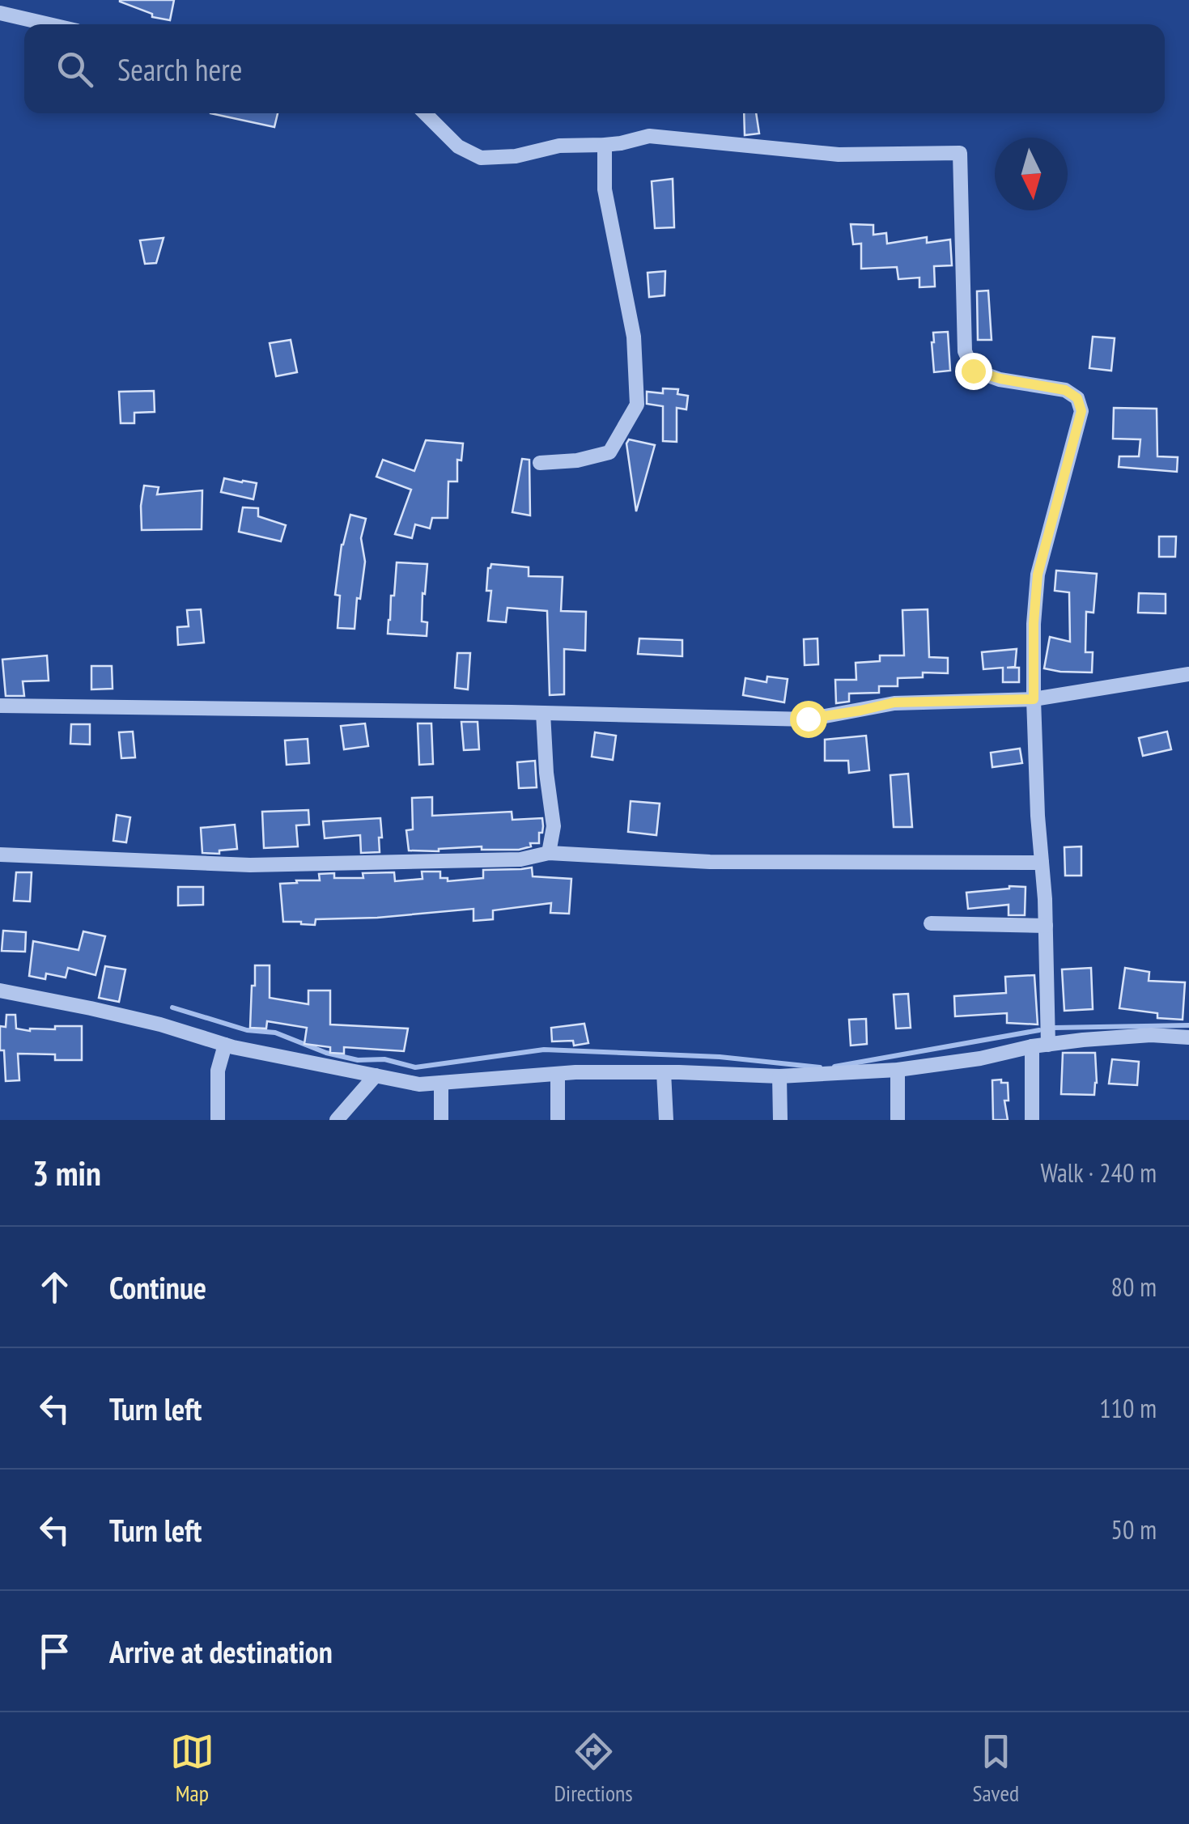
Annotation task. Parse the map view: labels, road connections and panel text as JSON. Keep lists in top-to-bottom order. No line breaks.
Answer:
{"north":"bottom","page":{"search":"Search here","heading":["3 min","Walk · 240 m"],"list":[["Continue","80 m"],["Turn left","110 m"],["Turn left","50 m"],"Arrive at destination"],"nav":["Map","Directions","Saved"]}}
